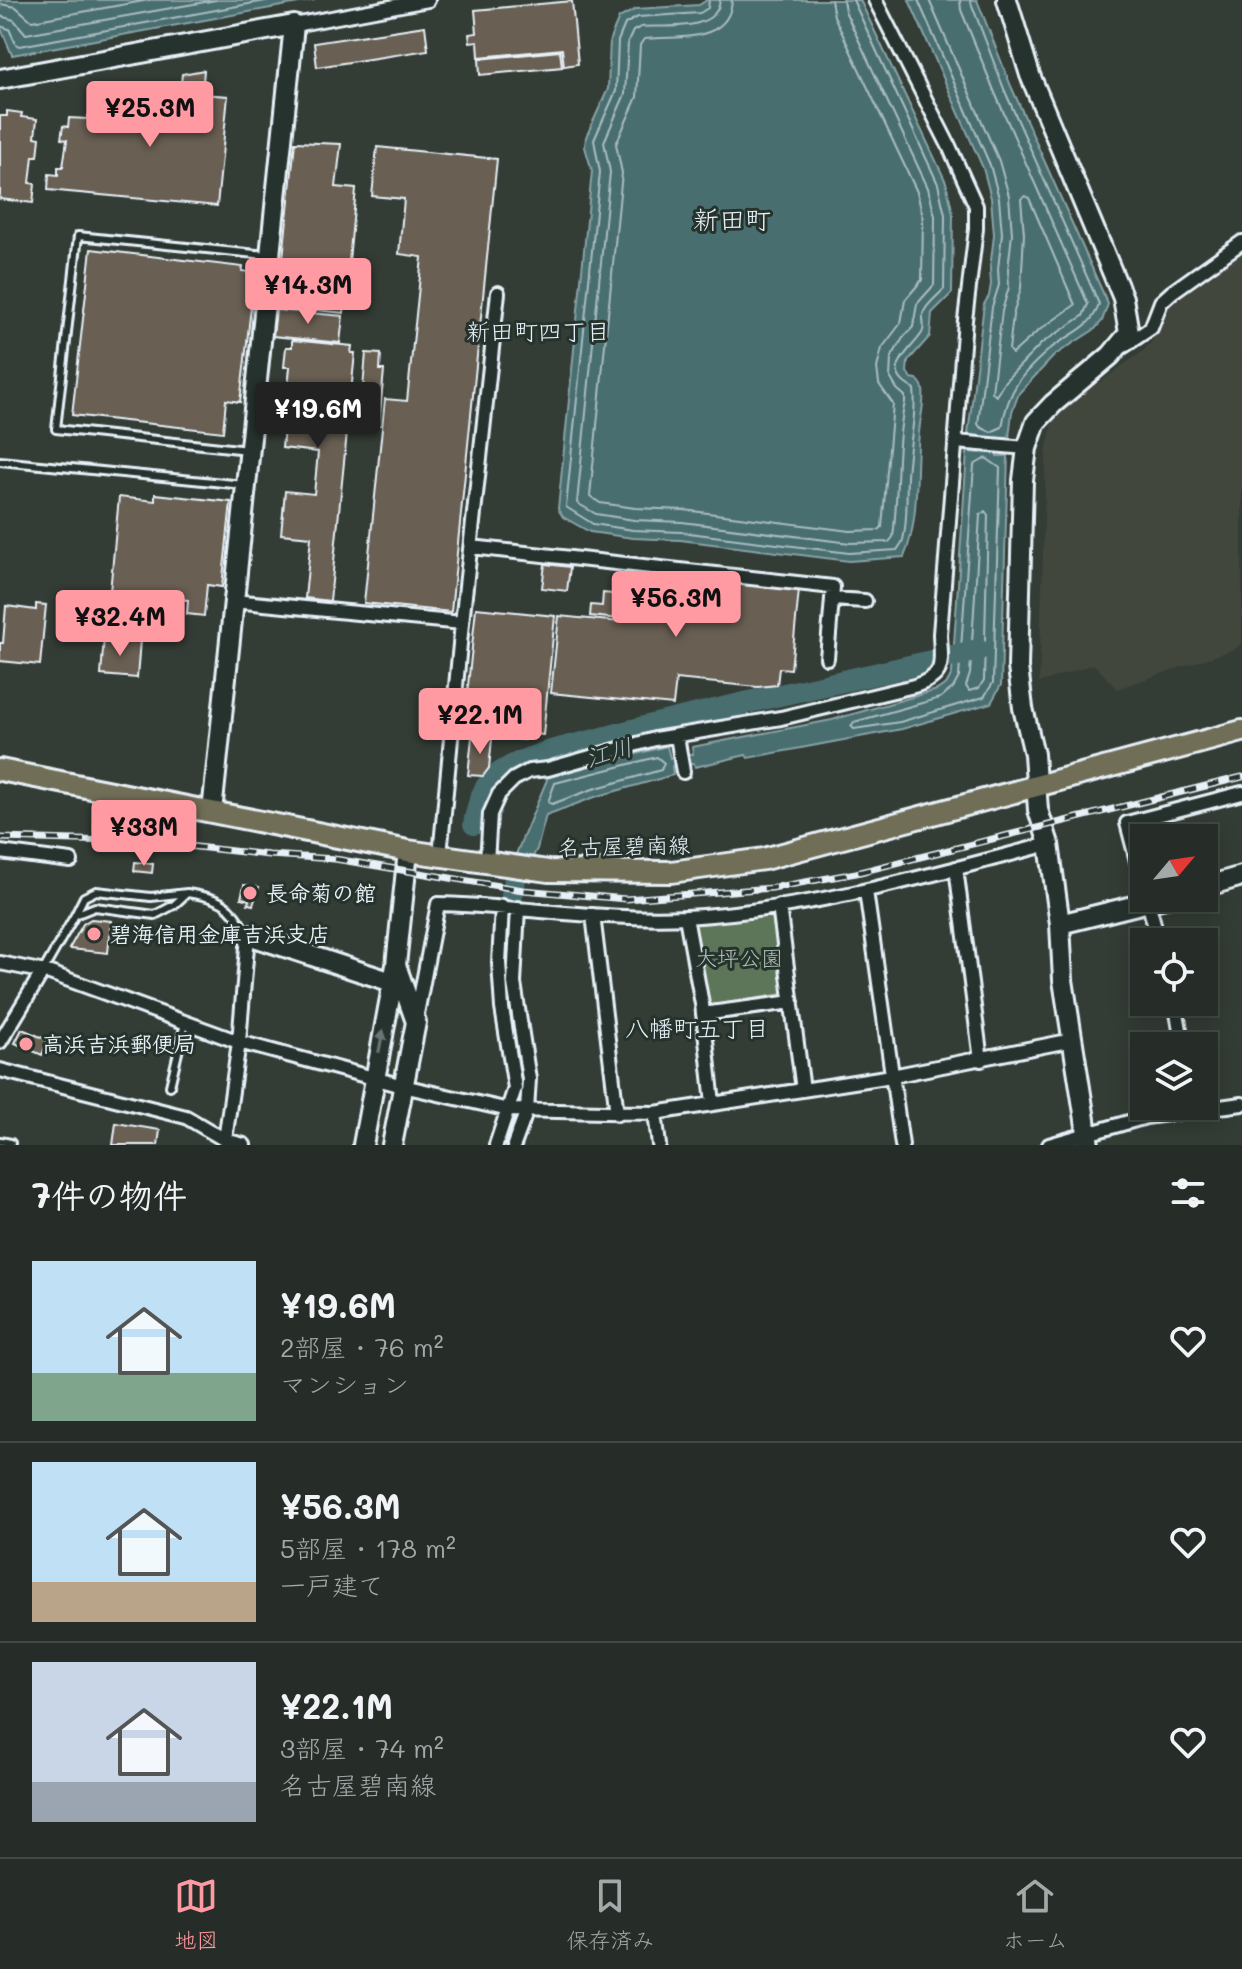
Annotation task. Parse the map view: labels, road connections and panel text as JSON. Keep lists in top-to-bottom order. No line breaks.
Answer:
{"streets":{"main road":["名古屋碧南線"]},"districts":["新田町","新田町四丁目","八幡町五丁目"],"water":["江川"],"parks":["大坪公園"],"places":["長命菊の館","碧海信用金庫吉浜支店","高浜吉浜郵便局"],"north":"top right","page":{"price":["¥25.3M","¥14.3M","¥19.6M","¥56.3M","¥32.4M","¥22.1M","¥33M"],"heading":"7件の物件","list":[{"name":"¥19.6M","note":"2部屋 · 76 m² · マンション"},{"name":"¥56.3M","note":"5部屋 · 178 m² · 一戸建て"},{"name":"¥22.1M","note":"3部屋 · 74 m² · 名古屋碧南線"}],"tabs":["地図","保存済み","ホーム"]}}
